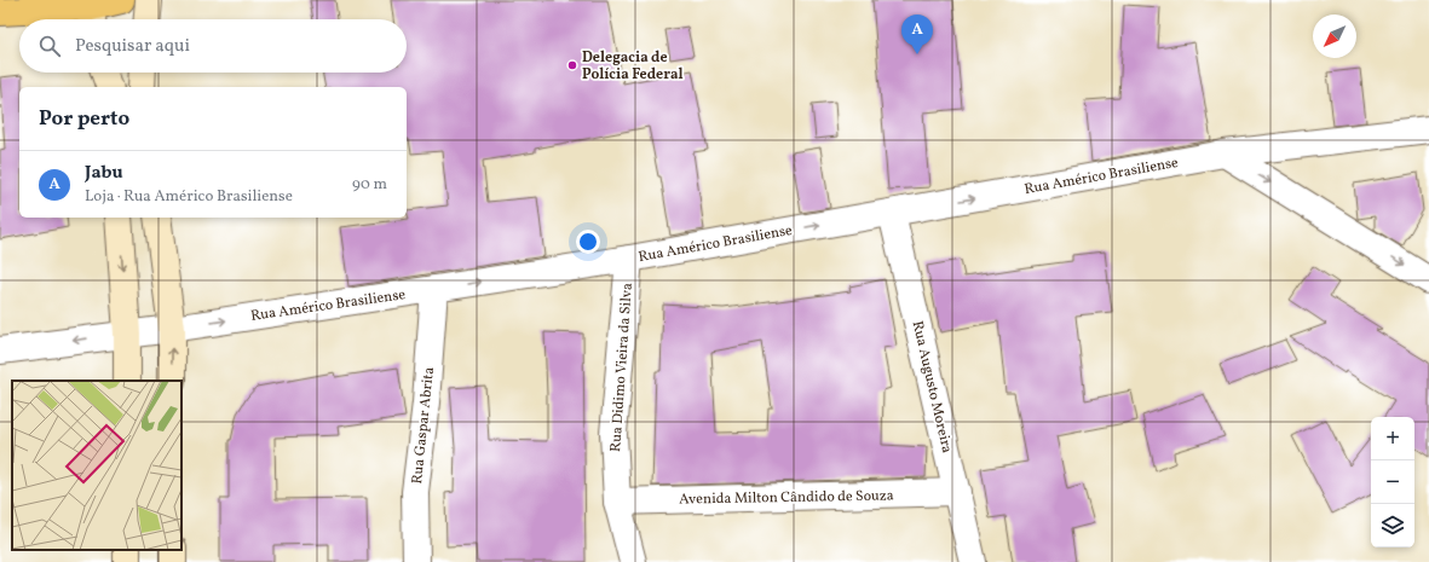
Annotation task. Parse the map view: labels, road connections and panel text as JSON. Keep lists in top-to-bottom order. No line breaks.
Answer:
{"streets":{"street":["Rua Américo Brasiliense","Rua Didimo Vieira da Silva","Rua Augusto Moreira","Rua Gaspar Abrita","Avenida Milton Cândido de Souza"]},"crossings":[["Rua Américo Brasiliense","Rua Didimo Vieira da Silva"],["Rua Américo Brasiliense","Rua Augusto Moreira"],["Rua Américo Brasiliense","Rua Gaspar Abrita"],["Rua Didimo Vieira da Silva","Avenida Milton Cândido de Souza"],["Rua Augusto Moreira","Avenida Milton Cândido de Souza"]],"places":["Delegacia de Polícia Federal"],"north":"bottom left","page":{"pins":"A","search":"Pesquisar aqui","heading":"Por perto","list":[{"mark":"A","name":"Jabu","note":"Loja · Rua Américo Brasiliense","value":"90 m"}],"map_buttons":["+","−"]}}
